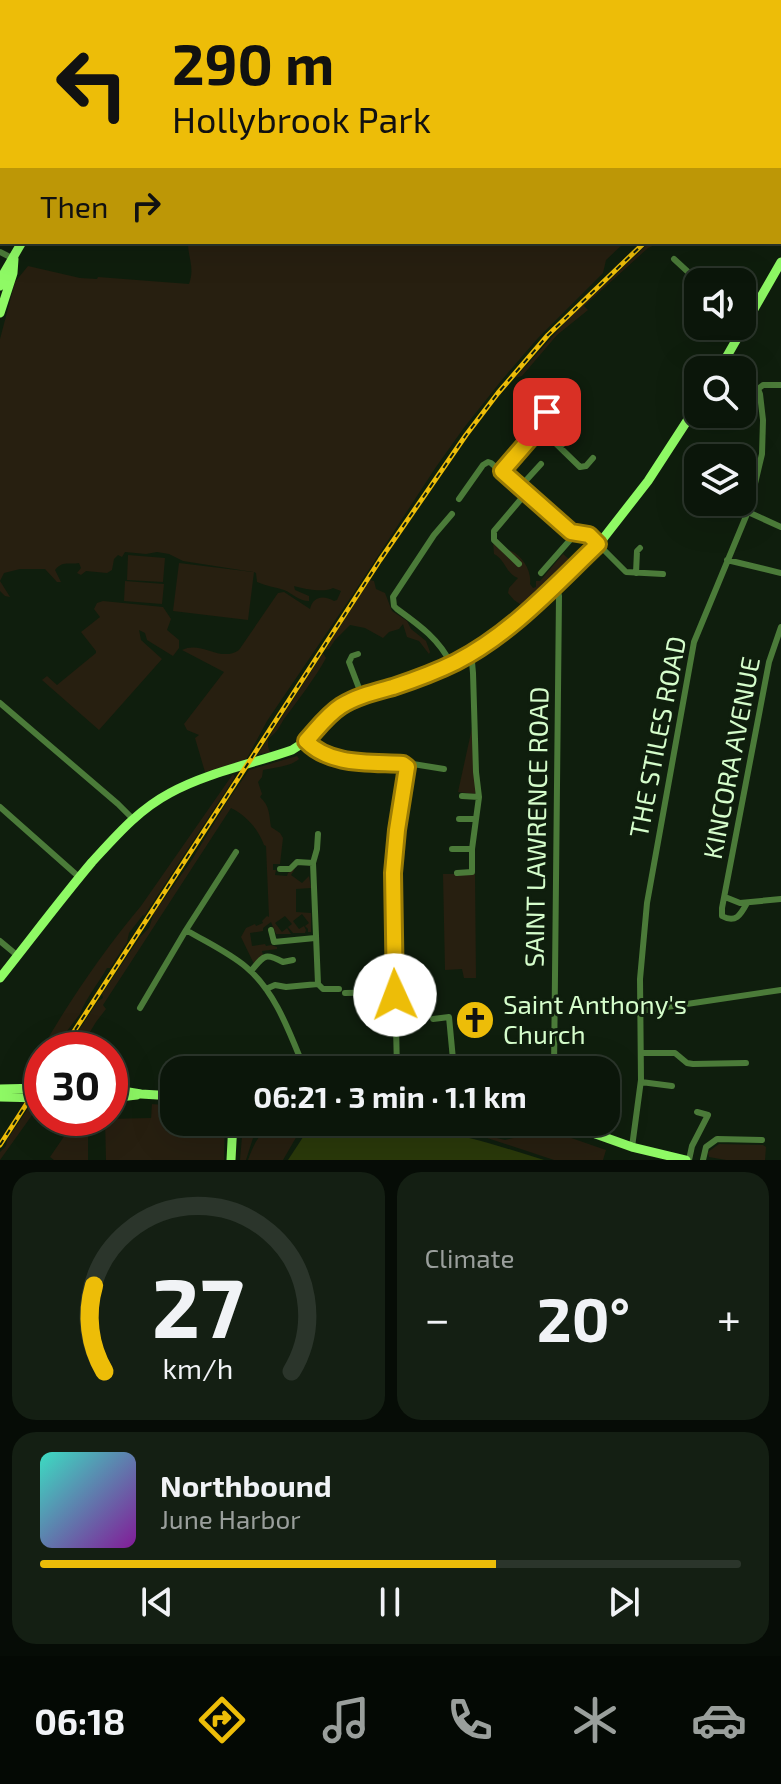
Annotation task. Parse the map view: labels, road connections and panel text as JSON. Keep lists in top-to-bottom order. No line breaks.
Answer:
{"streets":{"street":["THE STILES ROAD","KINCORA AVENUE","SAINT LAWRENCE ROAD"]},"places":{"church":["Saint Anthony's Church"]},"page":{"turn":["290 m","Hollybrook Park"],"then":"Then","limit":"30","trip":"06:21 · 3 min · 1.1 km","tile":"Climate","heat":["−","20°","+"],"song":["Northbound","June Harbor"],"tabs":"06:18","gauge":["27","km/h"]}}
